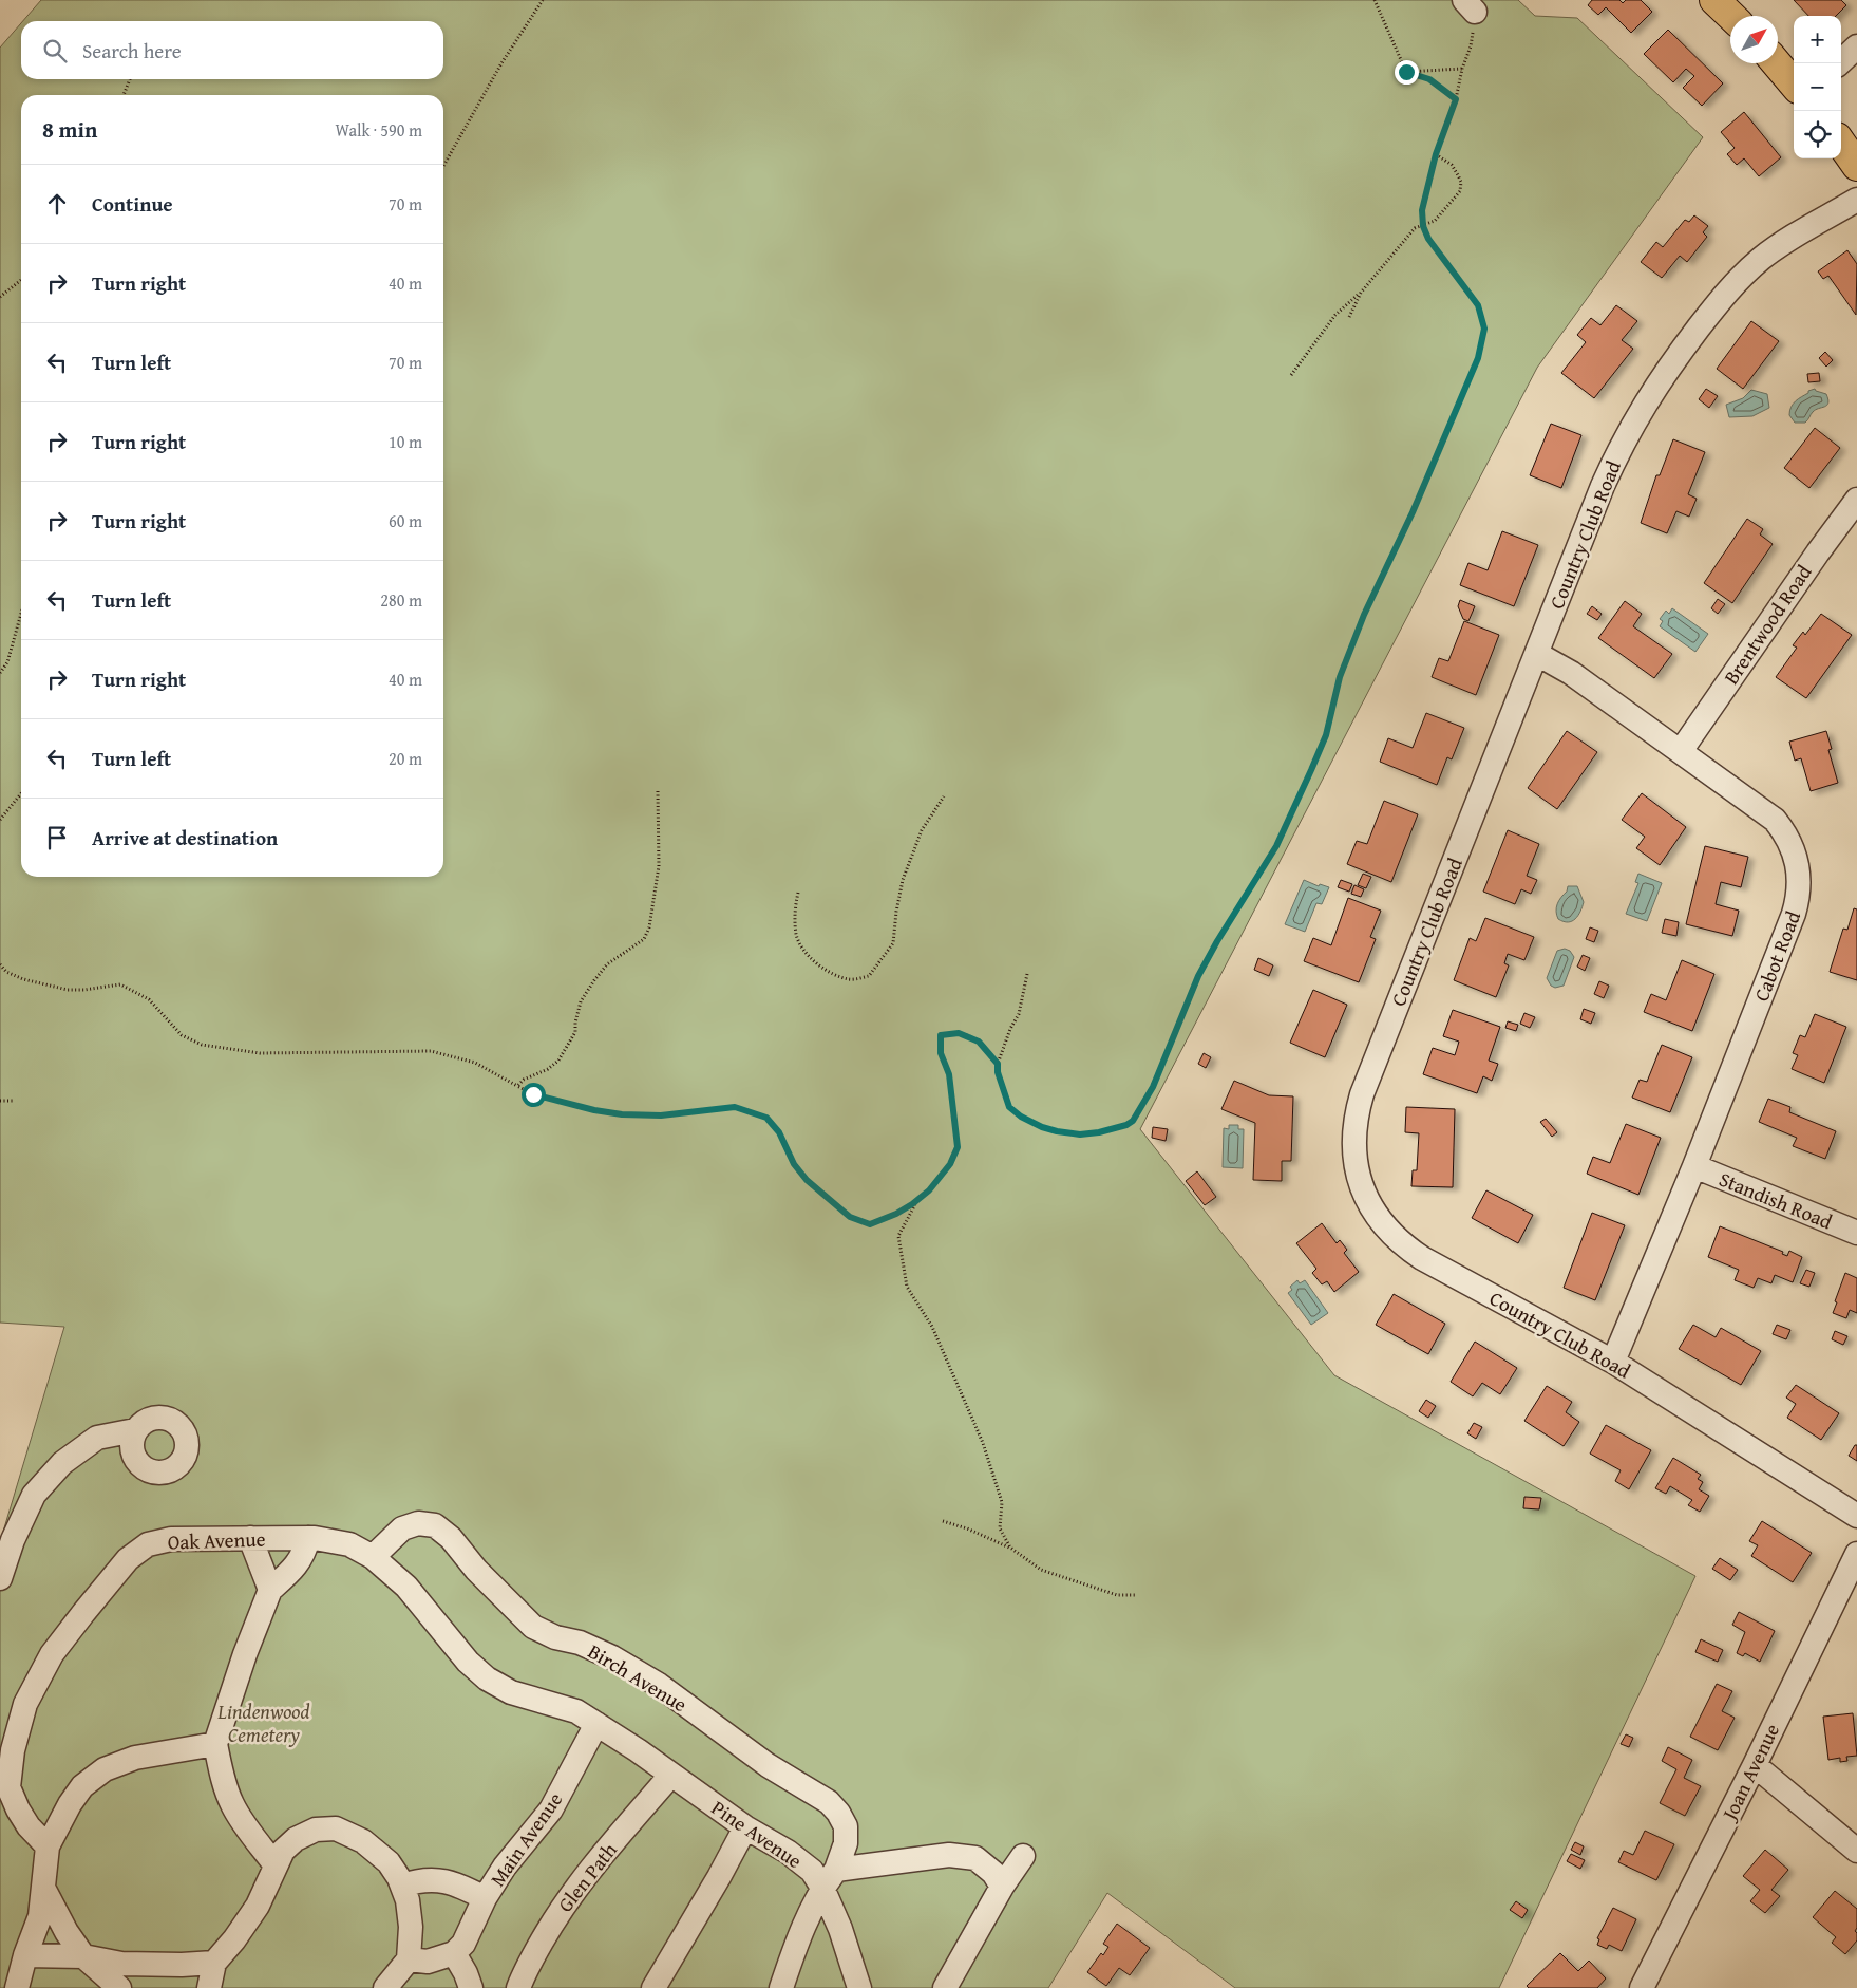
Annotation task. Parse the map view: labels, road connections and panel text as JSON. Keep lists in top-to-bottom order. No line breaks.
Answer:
{"streets":{"street":["Country Club Road","Brentwood Road","Cabot Road","Standish Road","Oak Avenue","Birch Avenue","Joan Avenue","Pine Avenue","Main Avenue","Glen Path"]},"crossings":[["Country Club Road","Cabot Road"],["Brentwood Road","Cabot Road"],["Cabot Road","Standish Road"],["Oak Avenue","Birch Avenue"],["Oak Avenue","Pine Avenue"],["Oak Avenue","Main Avenue"],["Birch Avenue","Pine Avenue"],["Pine Avenue","Main Avenue"],["Pine Avenue","Glen Path"]],"parks":["Lindenwood Cemetery"],"north":"top right","page":{"map_buttons":["+","−"],"search":"Search here","heading":["8 min","Walk · 590 m"],"list":[["Continue","70 m"],["Turn right","40 m"],["Turn left","70 m"],["Turn right","10 m"],["Turn right","60 m"],["Turn left","280 m"],["Turn right","40 m"],["Turn left","20 m"],"Arrive at destination"]}}
